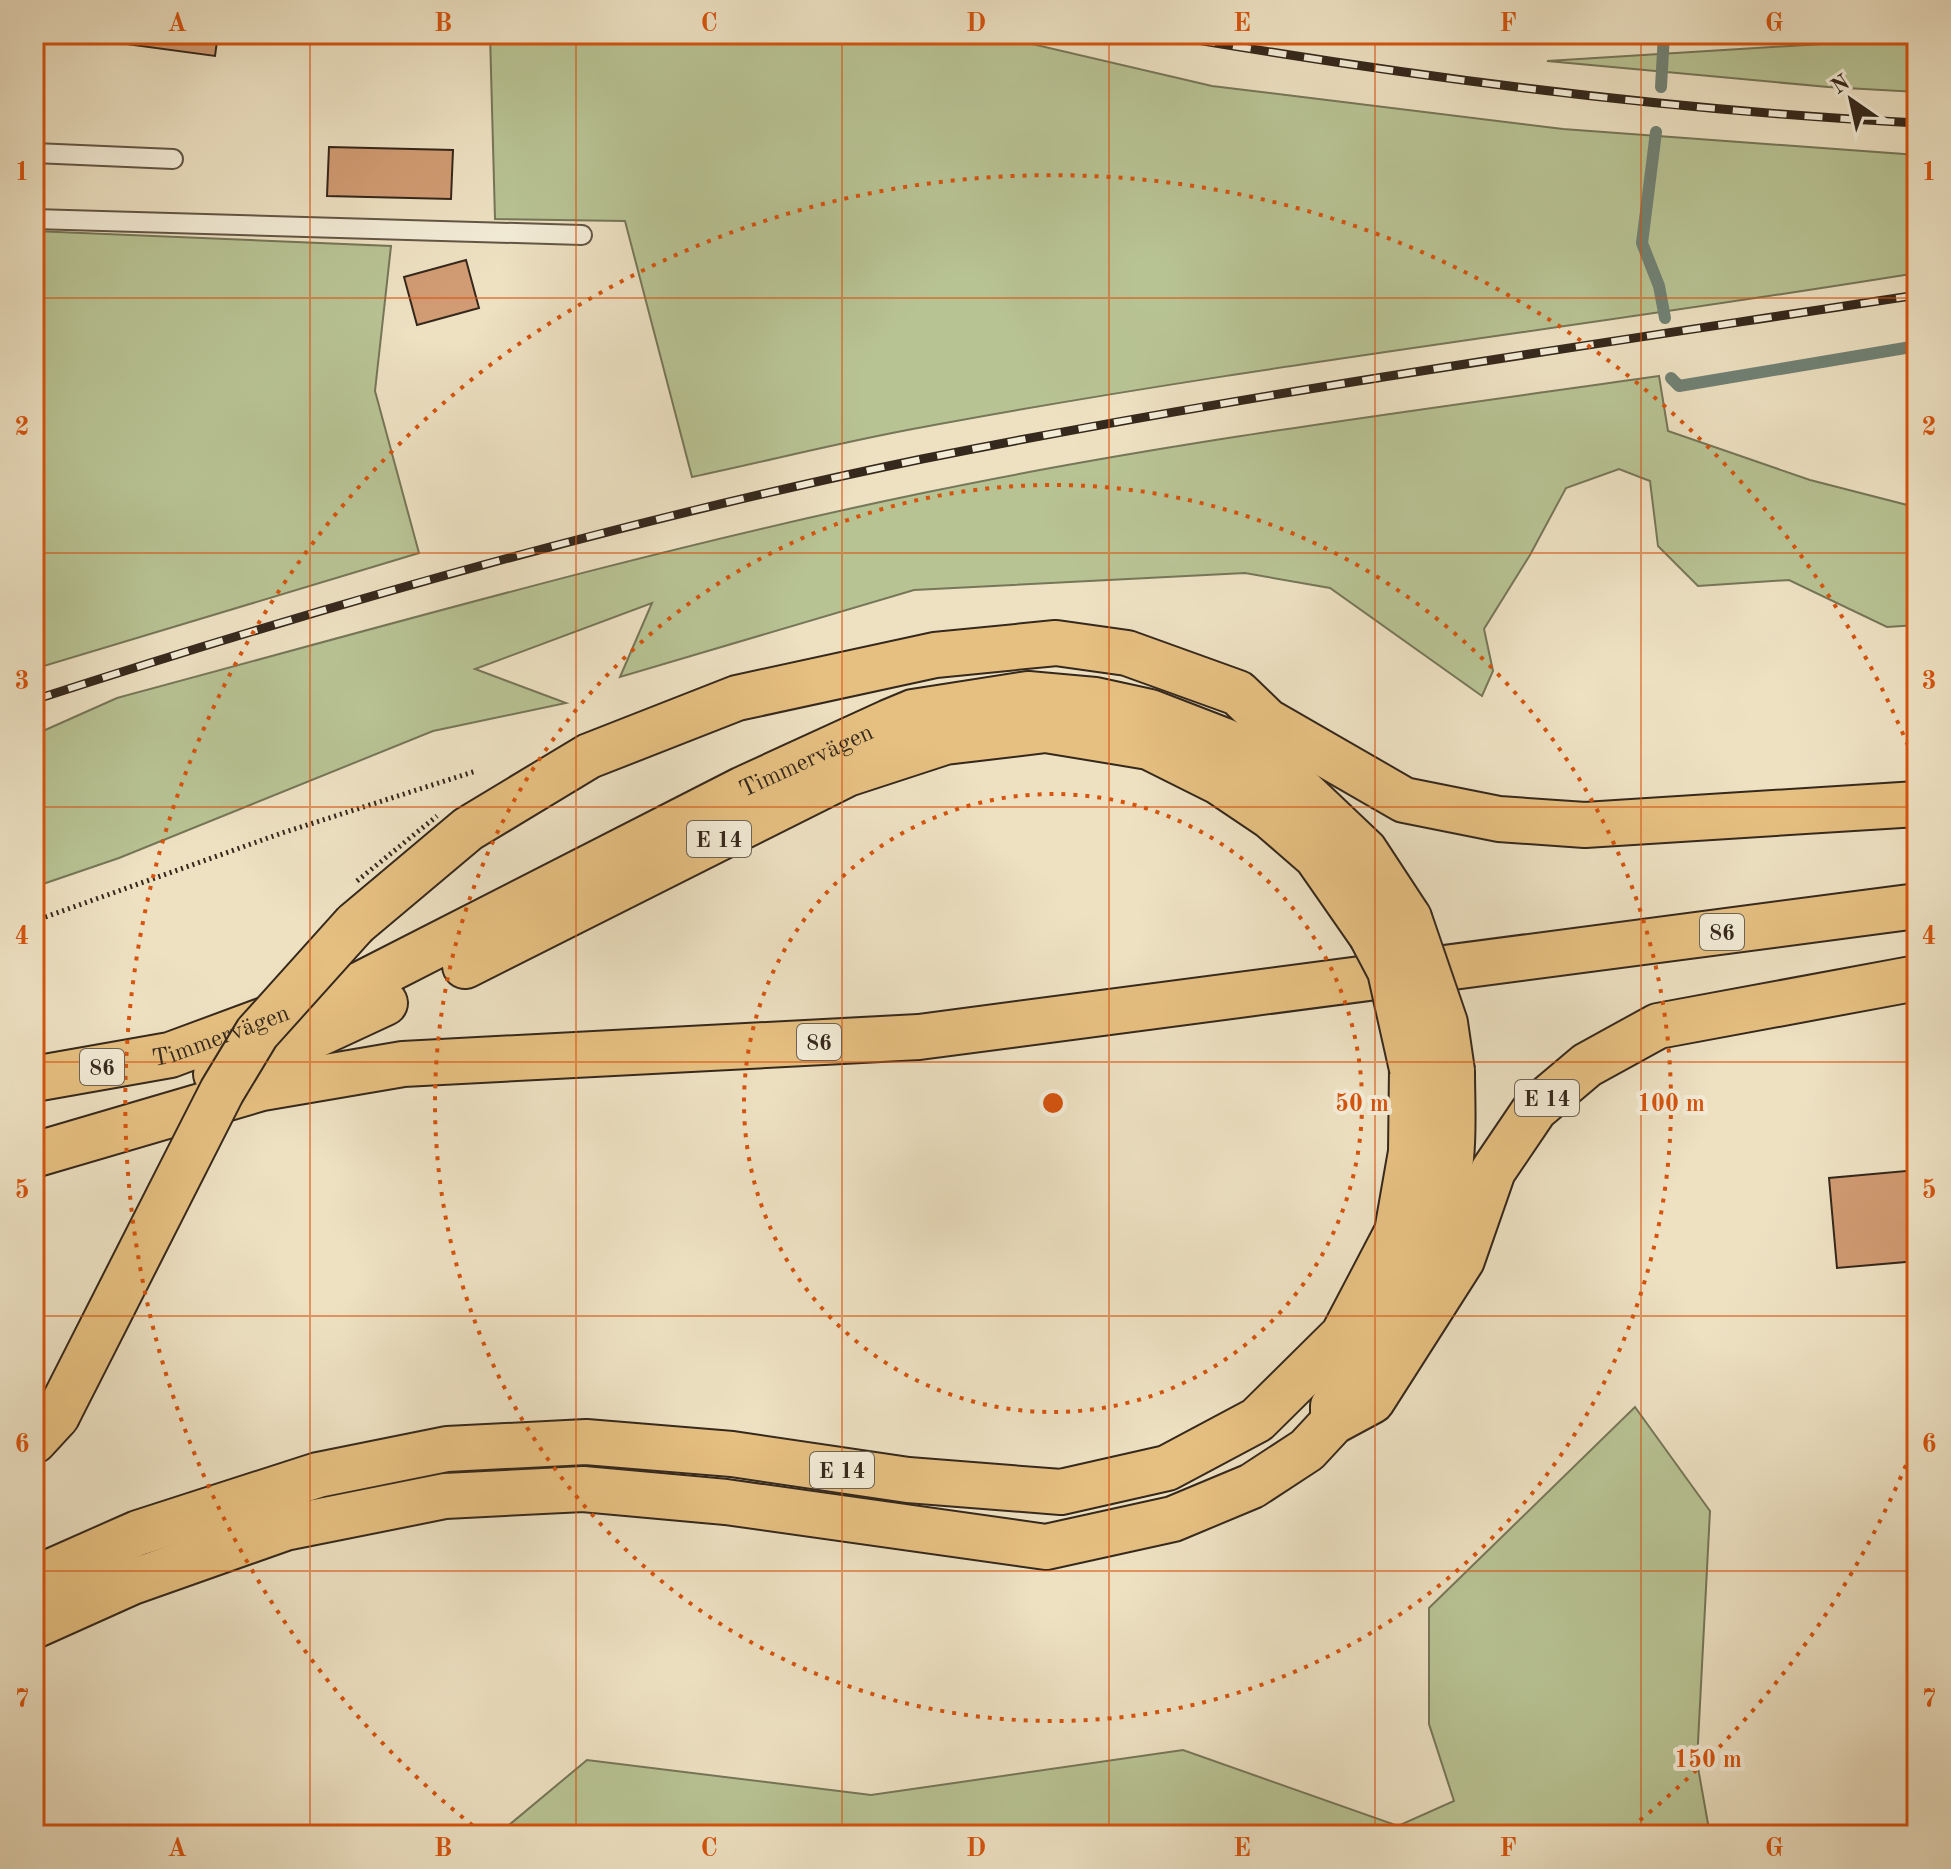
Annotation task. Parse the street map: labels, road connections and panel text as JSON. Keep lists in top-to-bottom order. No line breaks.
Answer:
{"streets":{"main road":["Timmervägen","E 14","86"]},"crossings":[["Timmervägen","E 14"],["Timmervägen","86"]],"north":"top left","grid":{"columns":["A","B","C","D","E","F","G"],"rows":["1","2","3","4","5","6","7"]},"rings":["50 m","100 m","150 m"]}
